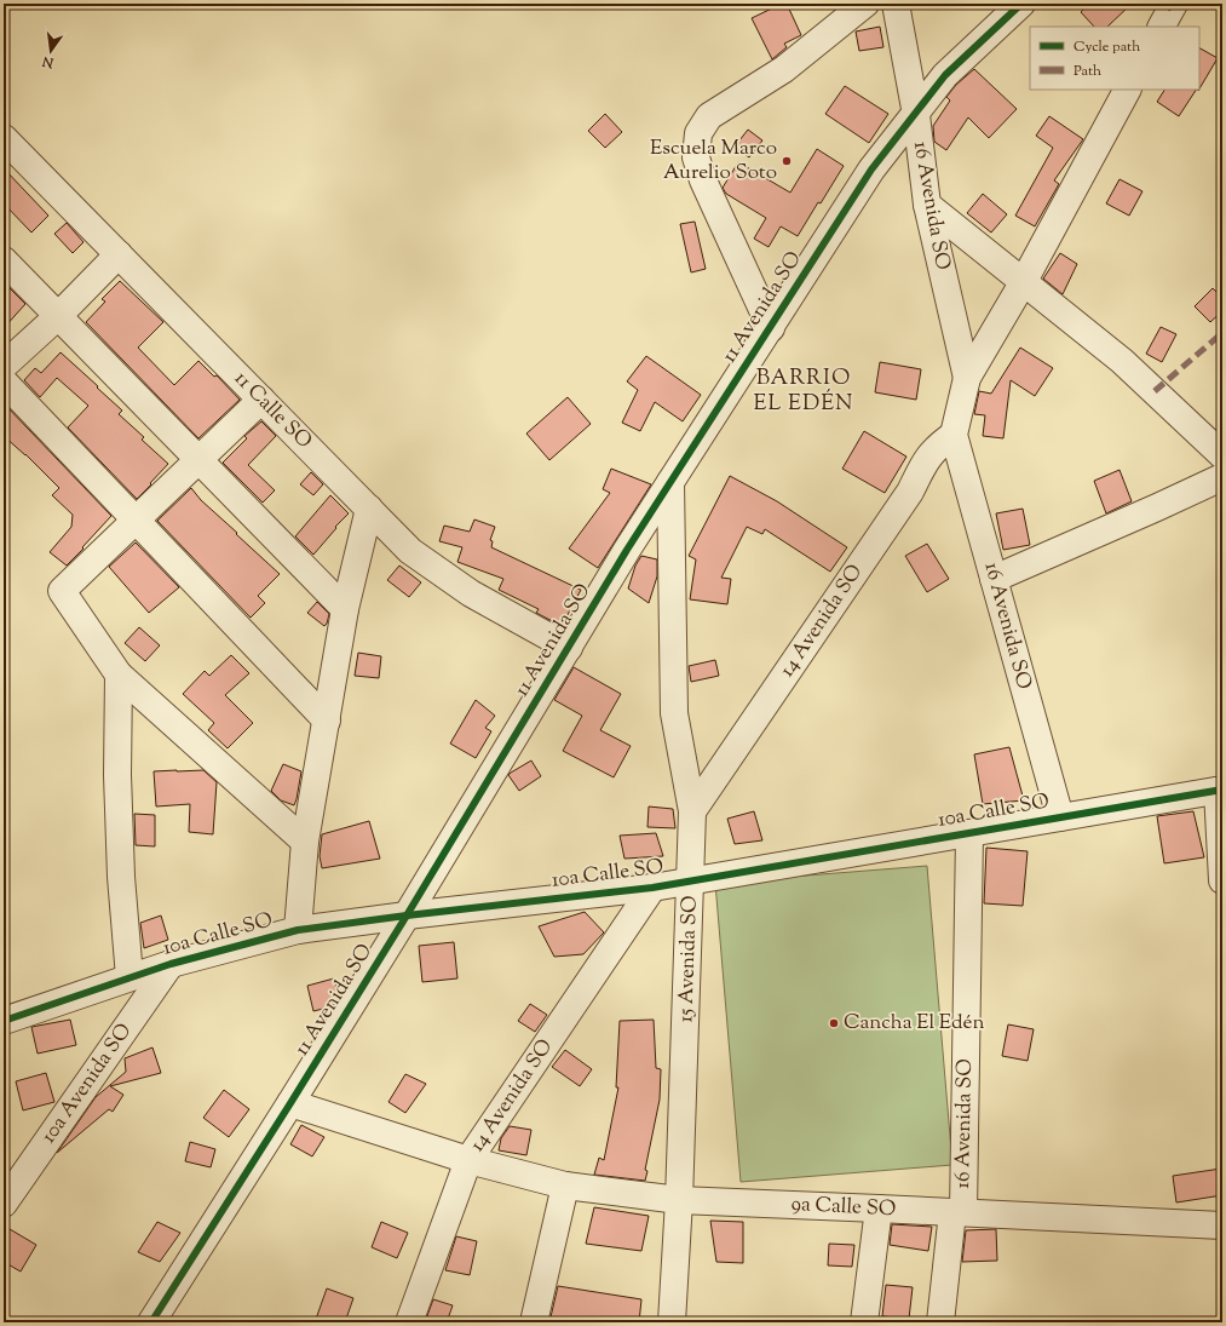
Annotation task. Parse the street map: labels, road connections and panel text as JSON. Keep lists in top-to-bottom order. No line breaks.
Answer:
{"streets":{"street":["16 Avenida SO","11 Avenida SO","11 Calle SO","14 Avenida SO","10a Calle SO","15 Avenida SO","10a Avenida SO","9a Calle SO"]},"crossings":[["16 Avenida SO","11 Avenida SO"],["16 Avenida SO","14 Avenida SO"],["16 Avenida SO","10a Calle SO"],["16 Avenida SO","9a Calle SO"],["11 Avenida SO","11 Calle SO"],["11 Avenida SO","10a Calle SO"],["11 Avenida SO","15 Avenida SO"],["11 Avenida SO","9a Calle SO"],["14 Avenida SO","10a Calle SO"],["14 Avenida SO","15 Avenida SO"],["14 Avenida SO","9a Calle SO"],["10a Calle SO","15 Avenida SO"],["10a Calle SO","10a Avenida SO"],["15 Avenida SO","9a Calle SO"]],"districts":["BARRIO EL EDÉN"],"places":["Escuela Marco Aurelio Soto","Cancha El Edén"],"legend":["Cycle path","Path"],"north":"bottom"}
